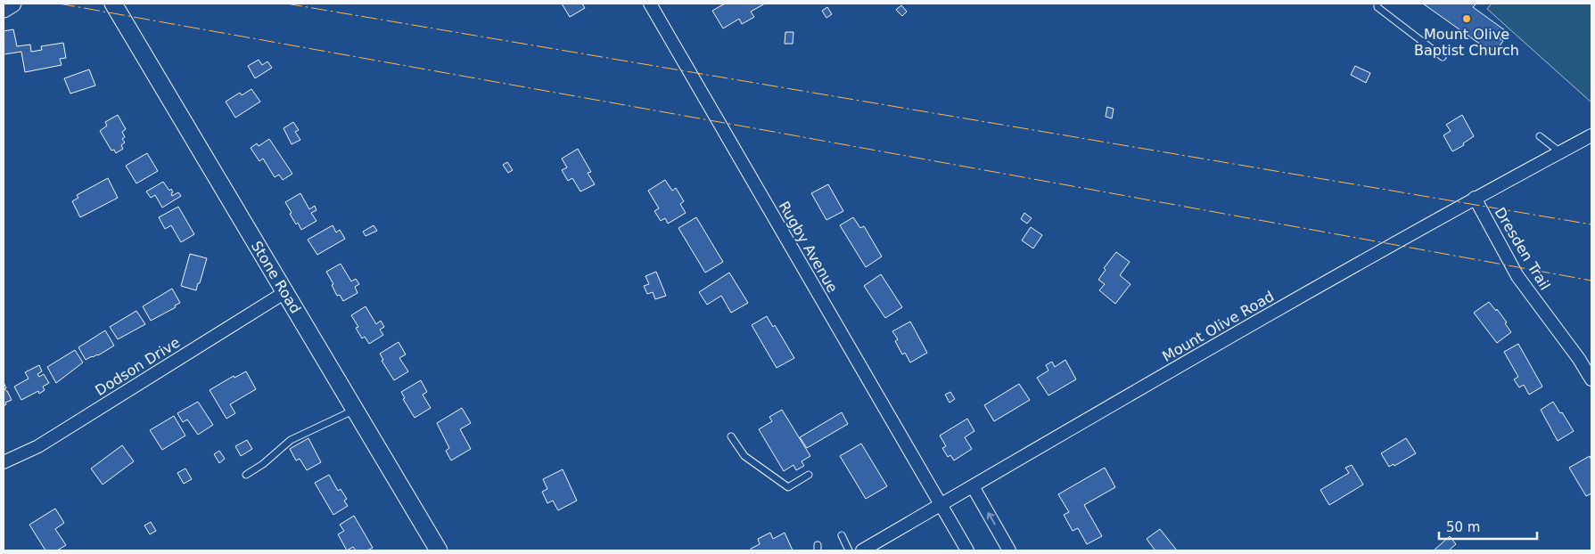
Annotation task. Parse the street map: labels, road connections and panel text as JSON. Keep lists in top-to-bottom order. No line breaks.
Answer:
{"streets":{"street":["Rugby Avenue","Dresden Trail","Stone Road","Mount Olive Road","Dodson Drive"]},"crossings":[["Rugby Avenue","Mount Olive Road"],["Dresden Trail","Mount Olive Road"],["Stone Road","Dodson Drive"]],"places":["Mount Olive Baptist Church"],"scale_bar":"50 m"}
